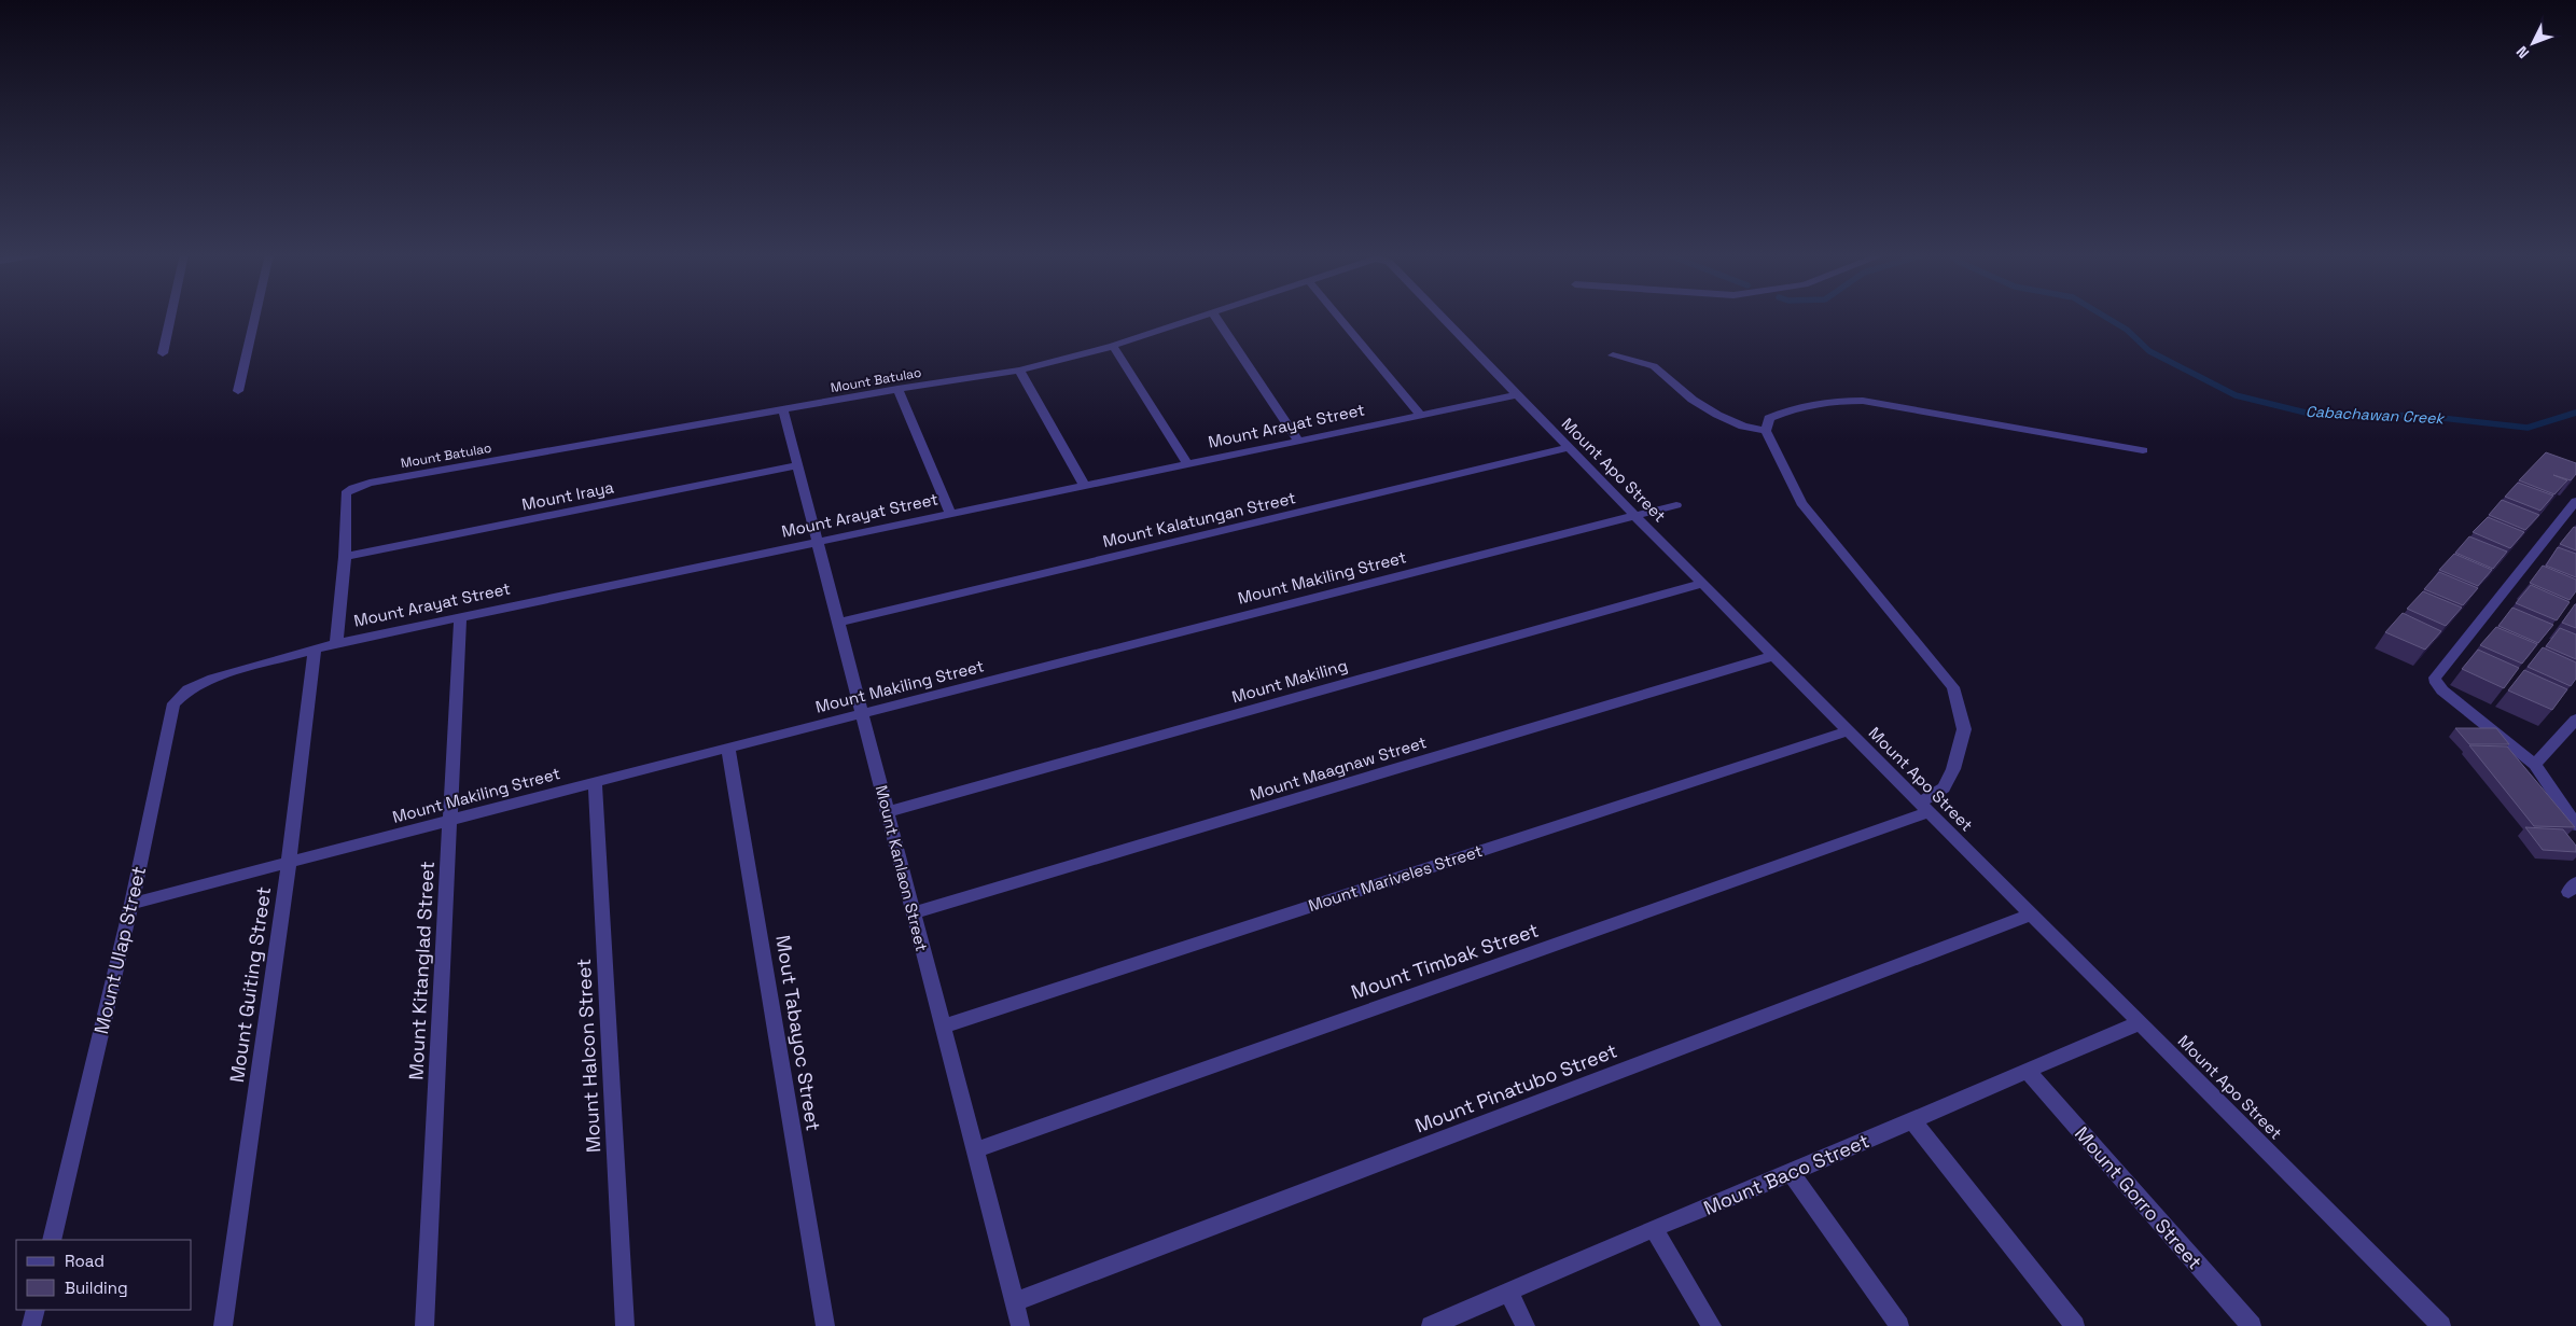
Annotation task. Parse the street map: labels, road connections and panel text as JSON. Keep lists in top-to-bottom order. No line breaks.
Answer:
{"streets":{"street":["Mount Batulao","Mount Arayat Street","Mount Apo Street","Mount Iraya","Mount Kalatungan Street","Mount Makiling Street","Mount Makiling","Mount Maagnaw Street","Mount Kanlaon Street","Mount Mariveles Street","Mount Ulap Street","Mount Timbak Street","Mount Kitanglad Street","Mount Guiting Street","Mout Tabayoc Street","Mount Halcon Street","Mount Pinatubo Street","Mount Baco Street","Mount Gorro Street"]},"crossings":[["Mount Batulao","Mount Iraya"],["Mount Batulao","Mount Kanlaon Street"],["Mount Arayat Street","Mount Apo Street"],["Mount Arayat Street","Mount Kanlaon Street"],["Mount Arayat Street","Mount Ulap Street"],["Mount Arayat Street","Mount Kitanglad Street"],["Mount Arayat Street","Mount Guiting Street"],["Mount Apo Street","Mount Kalatungan Street"],["Mount Apo Street","Mount Makiling Street"],["Mount Apo Street","Mount Makiling"],["Mount Apo Street","Mount Maagnaw Street"],["Mount Apo Street","Mount Mariveles Street"],["Mount Apo Street","Mount Timbak Street"],["Mount Apo Street","Mount Pinatubo Street"],["Mount Apo Street","Mount Baco Street"],["Mount Iraya","Mount Kanlaon Street"],["Mount Kalatungan Street","Mount Kanlaon Street"],["Mount Makiling Street","Mount Kanlaon Street"],["Mount Makiling Street","Mount Ulap Street"],["Mount Makiling Street","Mount Kitanglad Street"],["Mount Makiling Street","Mount Guiting Street"],["Mount Makiling Street","Mout Tabayoc Street"],["Mount Makiling Street","Mount Halcon Street"],["Mount Makiling","Mount Kanlaon Street"],["Mount Maagnaw Street","Mount Kanlaon Street"],["Mount Kanlaon Street","Mount Mariveles Street"],["Mount Kanlaon Street","Mount Timbak Street"],["Mount Kanlaon Street","Mount Pinatubo Street"],["Mount Baco Street","Mount Gorro Street"]],"water":["Cabachawan Creek"],"legend":["Road","Building"],"north":"bottom left"}
